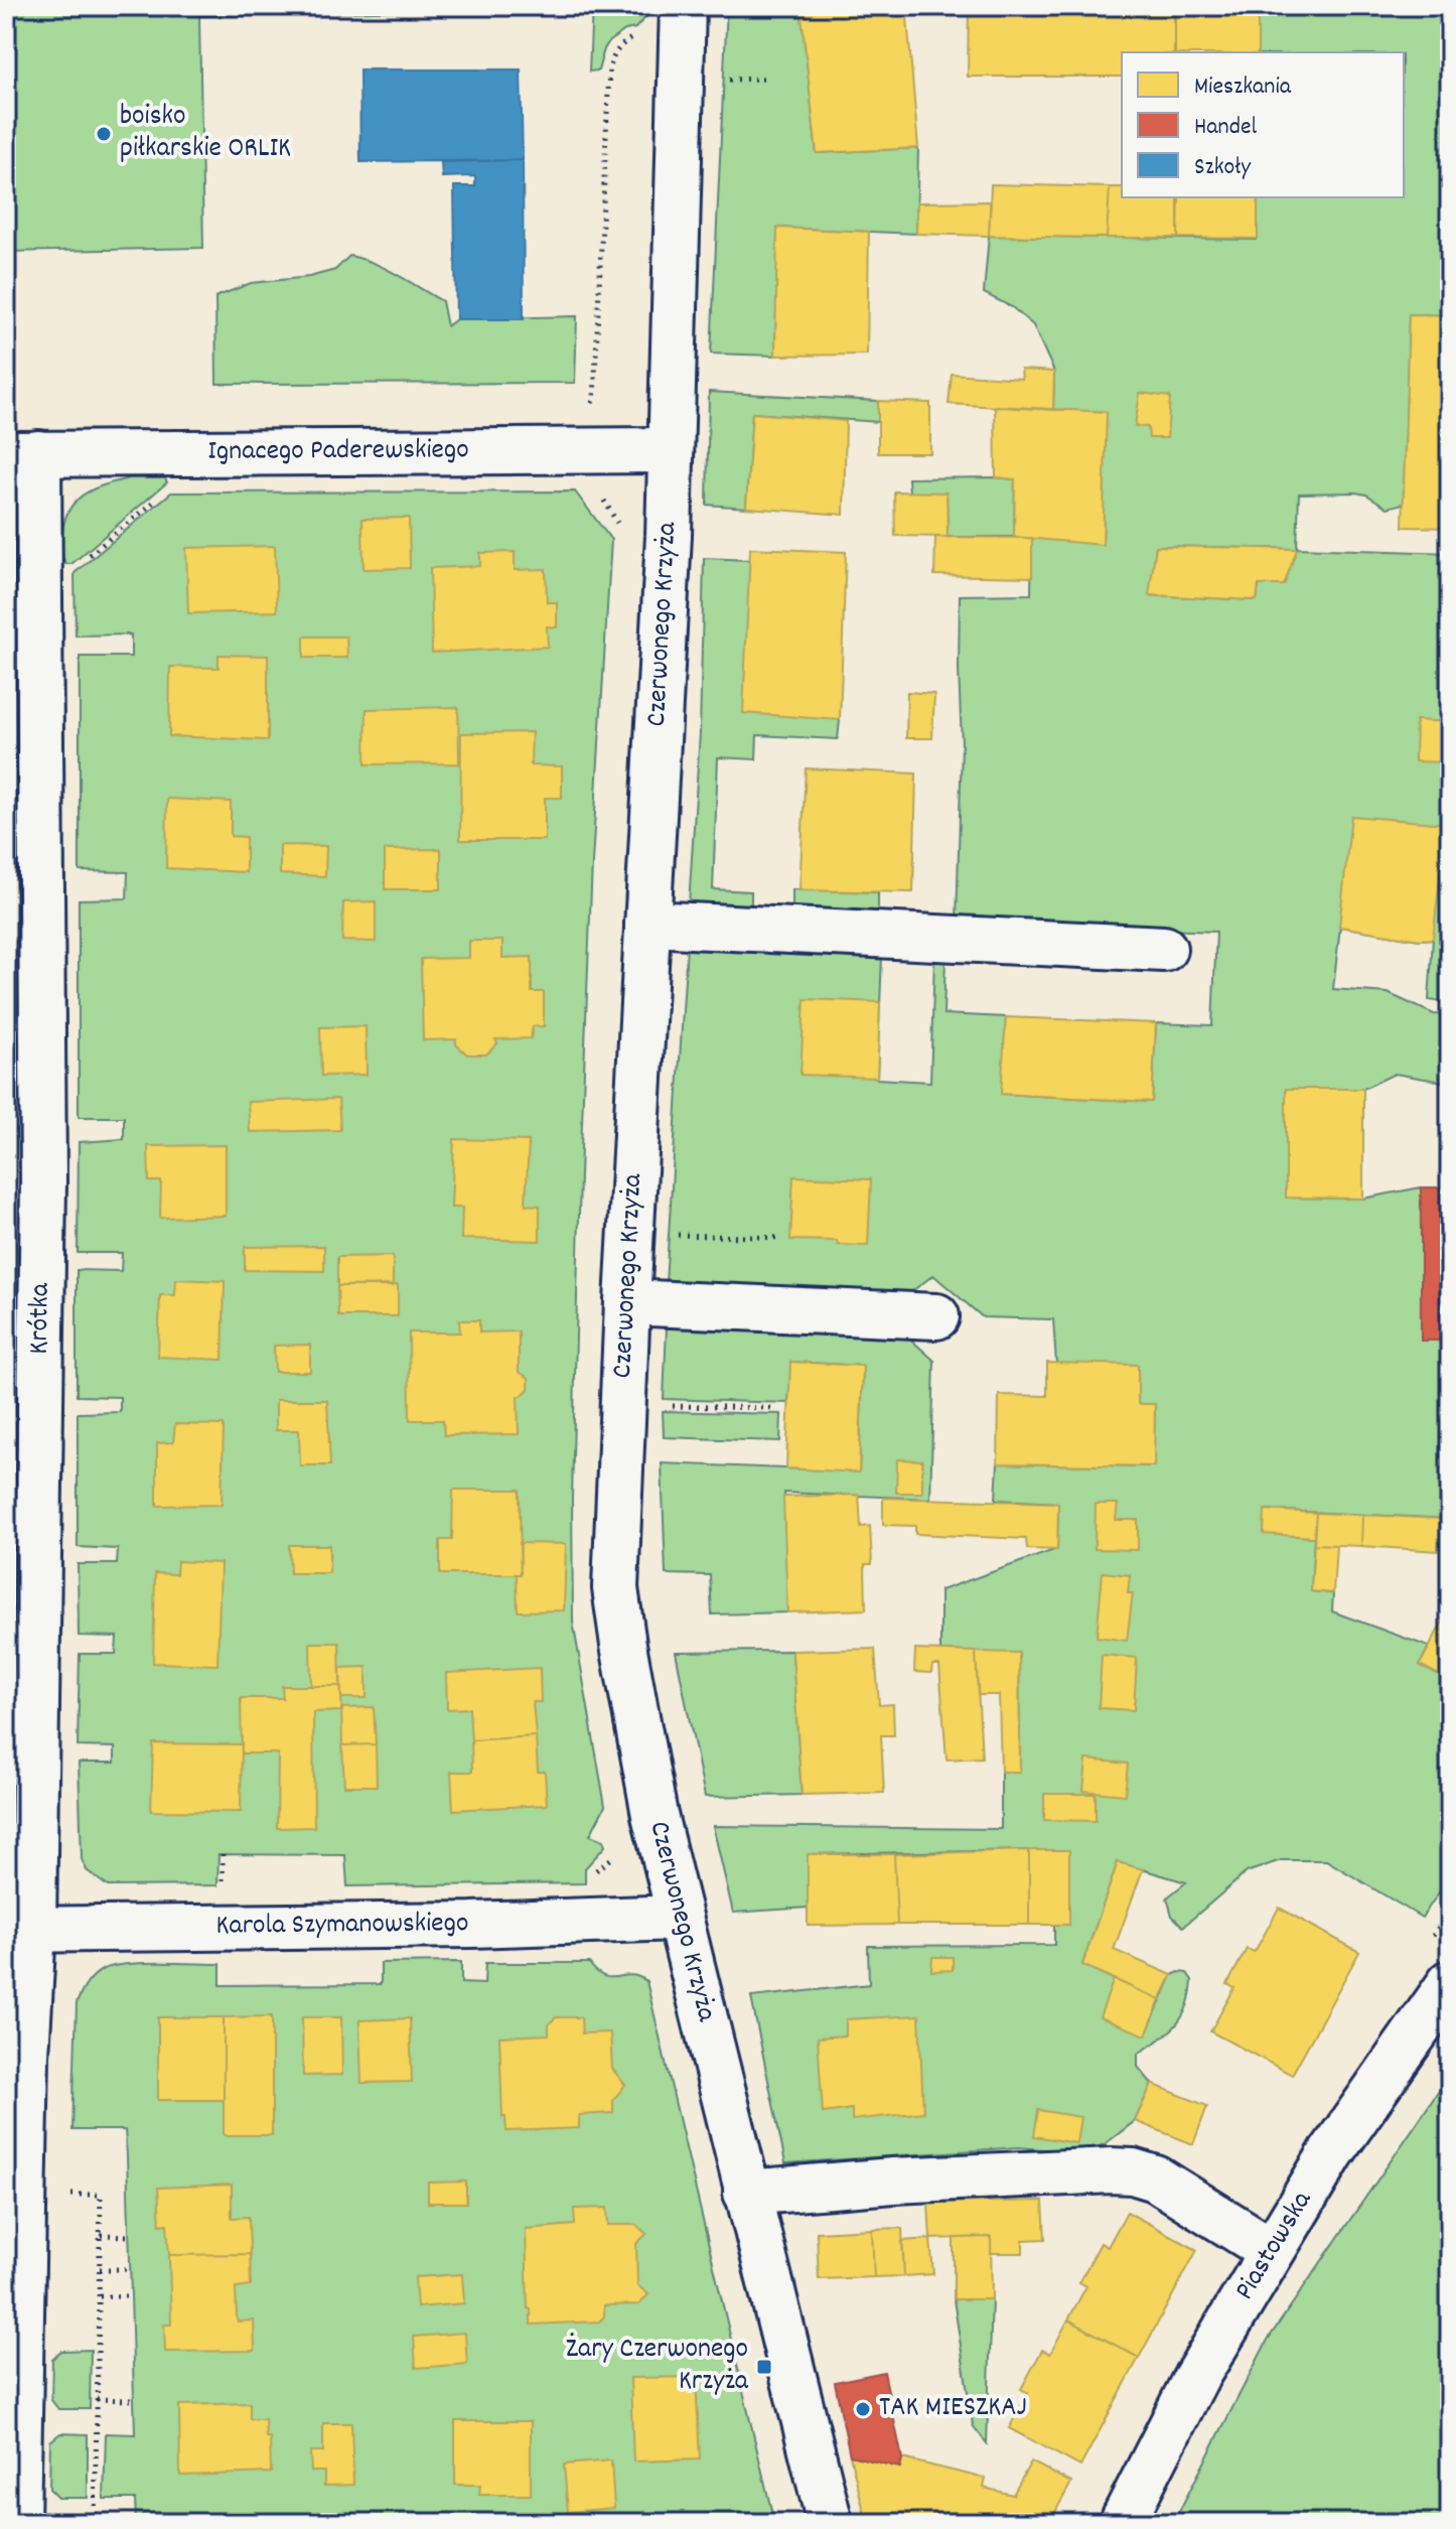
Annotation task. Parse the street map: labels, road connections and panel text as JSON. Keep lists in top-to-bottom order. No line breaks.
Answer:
{"streets":{"street":["Ignacego Paderewskiego","Czerwonego Krzyża","Krótka","Karola Szymanowskiego","Piastowska"]},"crossings":[["Ignacego Paderewskiego","Czerwonego Krzyża"],["Ignacego Paderewskiego","Krótka"],["Czerwonego Krzyża","Karola Szymanowskiego"],["Krótka","Karola Szymanowskiego"]],"places":{"other":["boisko piłkarskie ORLIK","TAK MIESZKAJ"],"transit":["Żary Czerwonego Krzyża"]},"legend":["Mieszkania","Handel","Szkoły"]}
